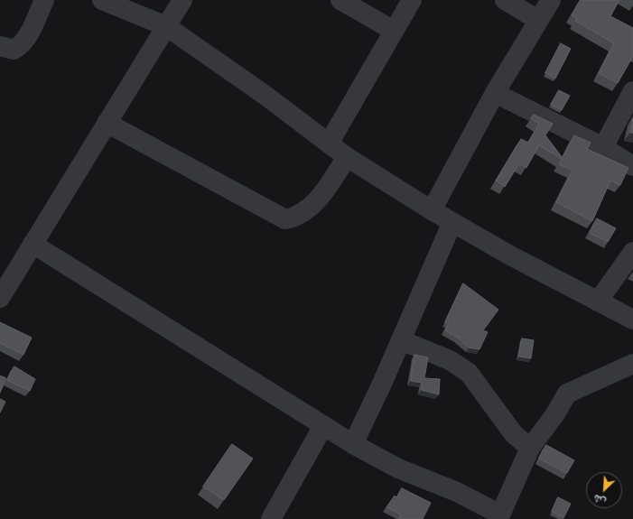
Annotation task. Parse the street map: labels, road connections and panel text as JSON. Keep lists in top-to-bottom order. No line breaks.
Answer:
{"north":"bottom left"}
